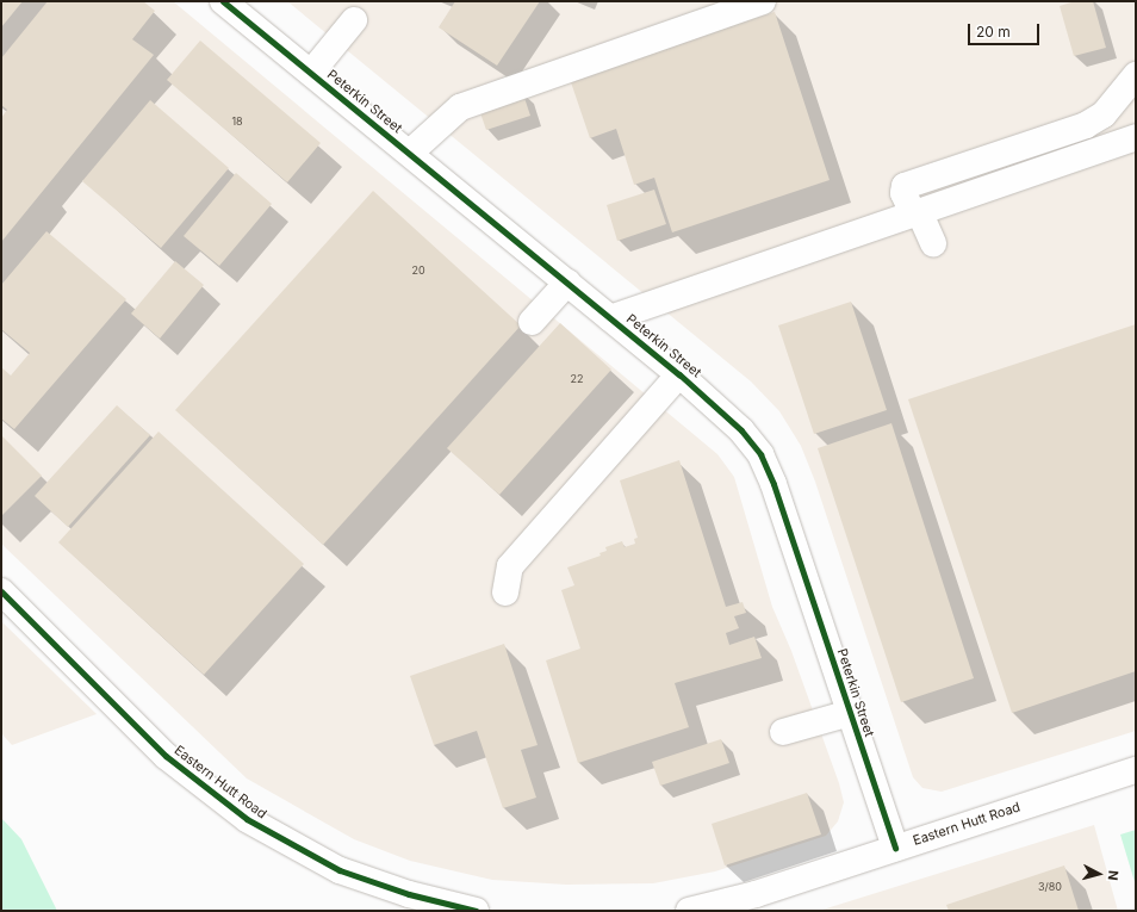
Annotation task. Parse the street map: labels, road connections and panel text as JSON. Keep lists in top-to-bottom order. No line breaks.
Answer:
{"streets":{"street":["Peterkin Street","Eastern Hutt Road"]},"crossings":[["Peterkin Street","Eastern Hutt Road"]],"house_numbers":["18","20","22","3/80"],"scale_bar":"20 m","north":"right"}
